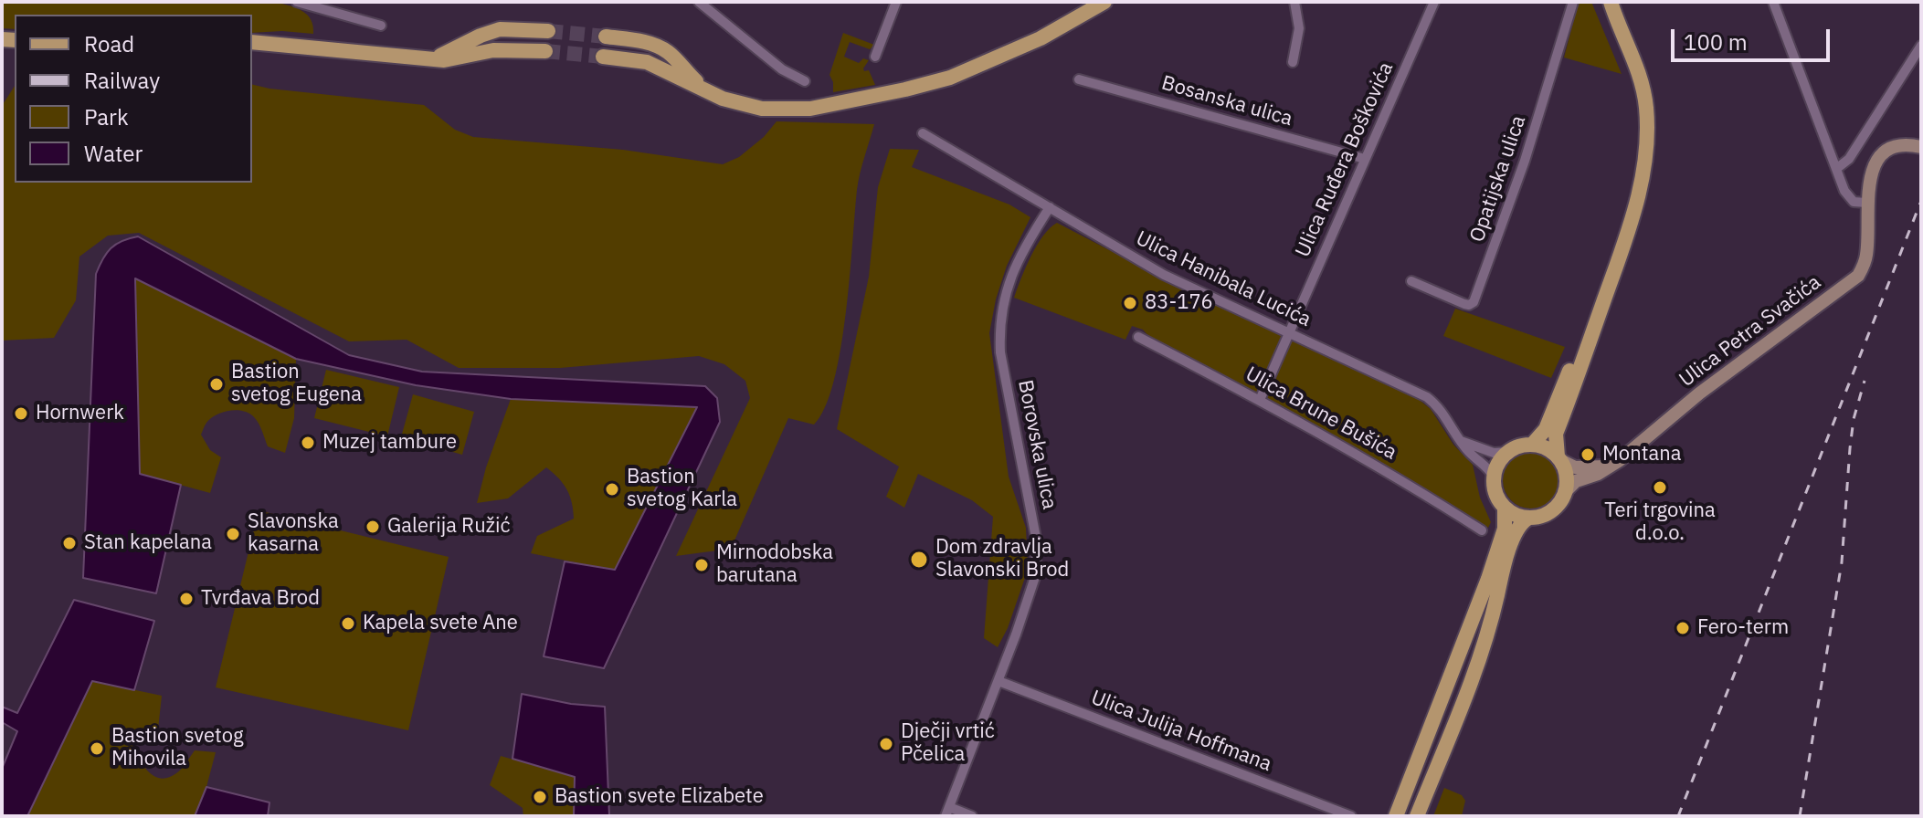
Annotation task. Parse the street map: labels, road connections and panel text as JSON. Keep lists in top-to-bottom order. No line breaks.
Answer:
{"streets":{"main road":["Ulica Petra Svačića"],"street":["Bosanska ulica","Ulica Ruđera Boškovića","Opatijska ulica","Ulica Hanibala Lucića","Ulica Brune Bušića","Borovska ulica","Ulica Julija Hoffmana"]},"crossings":[["Bosanska ulica","Ulica Ruđera Boškovića"],["Ulica Ruđera Boškovića","Ulica Hanibala Lucića"],["Ulica Ruđera Boškovića","Ulica Brune Bušića"],["Ulica Hanibala Lucića","Ulica Petra Svačića"],["Ulica Hanibala Lucića","Borovska ulica"],["Borovska ulica","Ulica Julija Hoffmana"]],"places":["83-176","Bastion svetog Eugena","Hornwerk","Muzej tambure","Montana","Teri trgovina d.o.o.","Bastion svetog Karla","Galerija Ružić","Slavonska kasarna","Stan kapelana","Dom zdravlja Slavonski Brod","Mirnodobska barutana","Tvrđava Brod","Kapela svete Ane","Fero-term","Dječji vrtić Pčelica","Bastion svetog Mihovila","Bastion svete Elizabete"],"legend":["Road","Railway","Park","Water"],"scale_bar":"100 m"}
